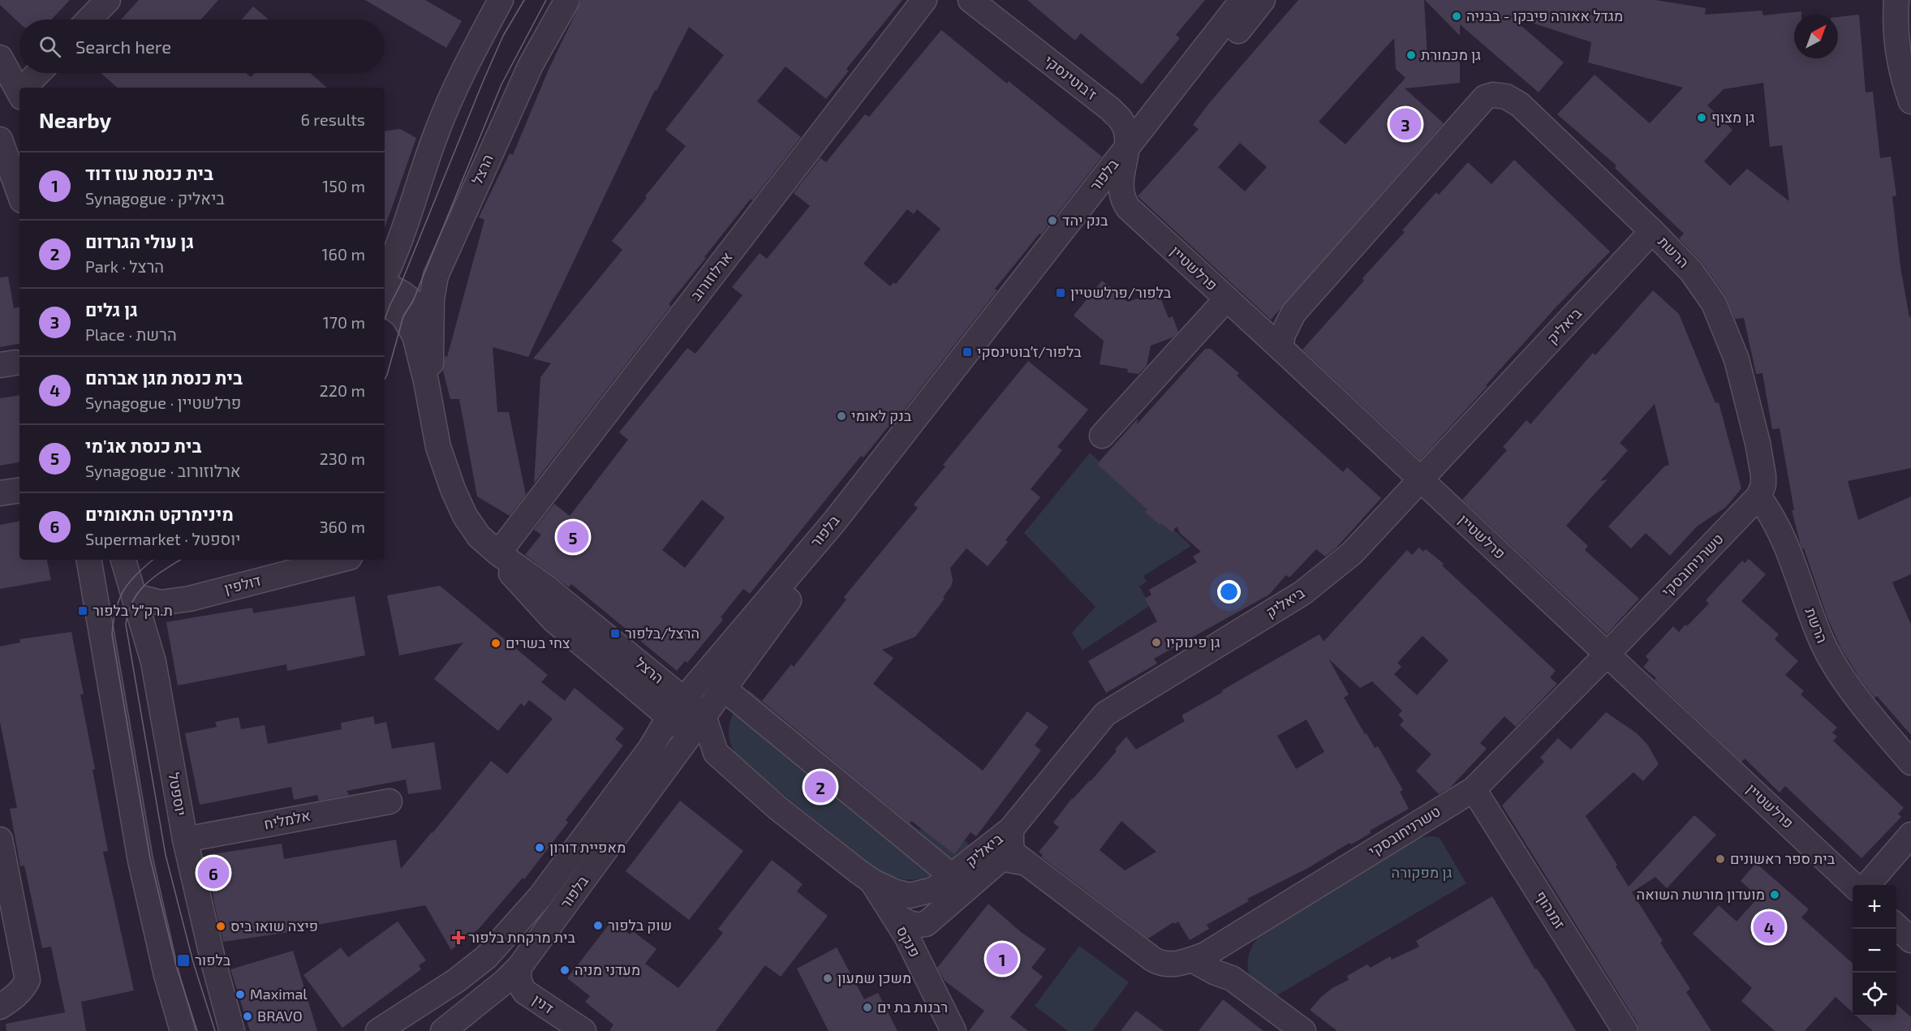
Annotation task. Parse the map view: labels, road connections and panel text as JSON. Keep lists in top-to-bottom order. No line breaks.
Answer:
{"streets":{"street":["ז'בוטינסקי","הרצל","בלפור","הרשת","פרלשטיין","ארלוזורוב","ביאליק","טשרניחובסקי","דולפין","יוספטל","אלמליח","זמנהוף","פנקס","דנין"]},"crossings":[["ז'בוטינסקי","בלפור"],["ז'בוטינסקי","פרלשטיין"],["הרצל","בלפור"],["הרצל","ארלוזורוב"],["הרצל","ביאליק"],["הרצל","פנקס"],["בלפור","פרלשטיין"],["בלפור","דנין"],["הרשת","פרלשטיין"],["הרשת","ביאליק"],["הרשת","טשרניחובסקי"],["פרלשטיין","ביאליק"],["פרלשטיין","טשרניחובסקי"],["ביאליק","טשרניחובסקי"],["ביאליק","פנקס"],["טשרניחובסקי","זמנהוף"],["דולפין","יוספטל"],["יוספטל","אלמליח"]],"parks":["גן מפקורה"],"places":{"other":["מגדל אאורה פיבקו - בבניה","גן מכמורת","גן מצוף","בנק יהד","בנק לאומי","גן פינוקיו","צחי בשרים","מאפיית דורון","בית ספר ראשונים","מועדון מורשת השואה","שוק בלפור","פיצה שואו ביס","מעדני מניה","משכן שמעון","Maximal","רבנות בת ים","BRAVO"],"transit":["בלפור/פרלשטיין","בלפור/ז׳בוטינסקי","ת.רק״ל בלפור","הרצל/בלפור","בלפור"],"health":["בית מרקחת בלפור"]},"north":"top right","page":{"search":"Search here","heading":["Nearby","6 results"],"pins":["3","5","2","6","4","1"],"list":[{"mark":"1","name":"בית כנסת עוז דוד","note":"Synagogue · ביאליק","value":"150 m"},{"mark":"2","name":"גן עולי הגרדום","note":"Park · הרצל","value":"160 m"},{"mark":"3","name":"גן גלים","note":"Place · הרשת","value":"170 m"},{"mark":"4","name":"בית כנסת מגן אברהם","note":"Synagogue · פרלשטיין","value":"220 m"},{"mark":"5","name":"בית כנסת אג'מי","note":"Synagogue · ארלוזורוב","value":"230 m"},{"mark":"6","name":"מינימרקט התאומים","note":"Supermarket · יוספטל","value":"360 m"}],"map_buttons":["+","−"]}}
